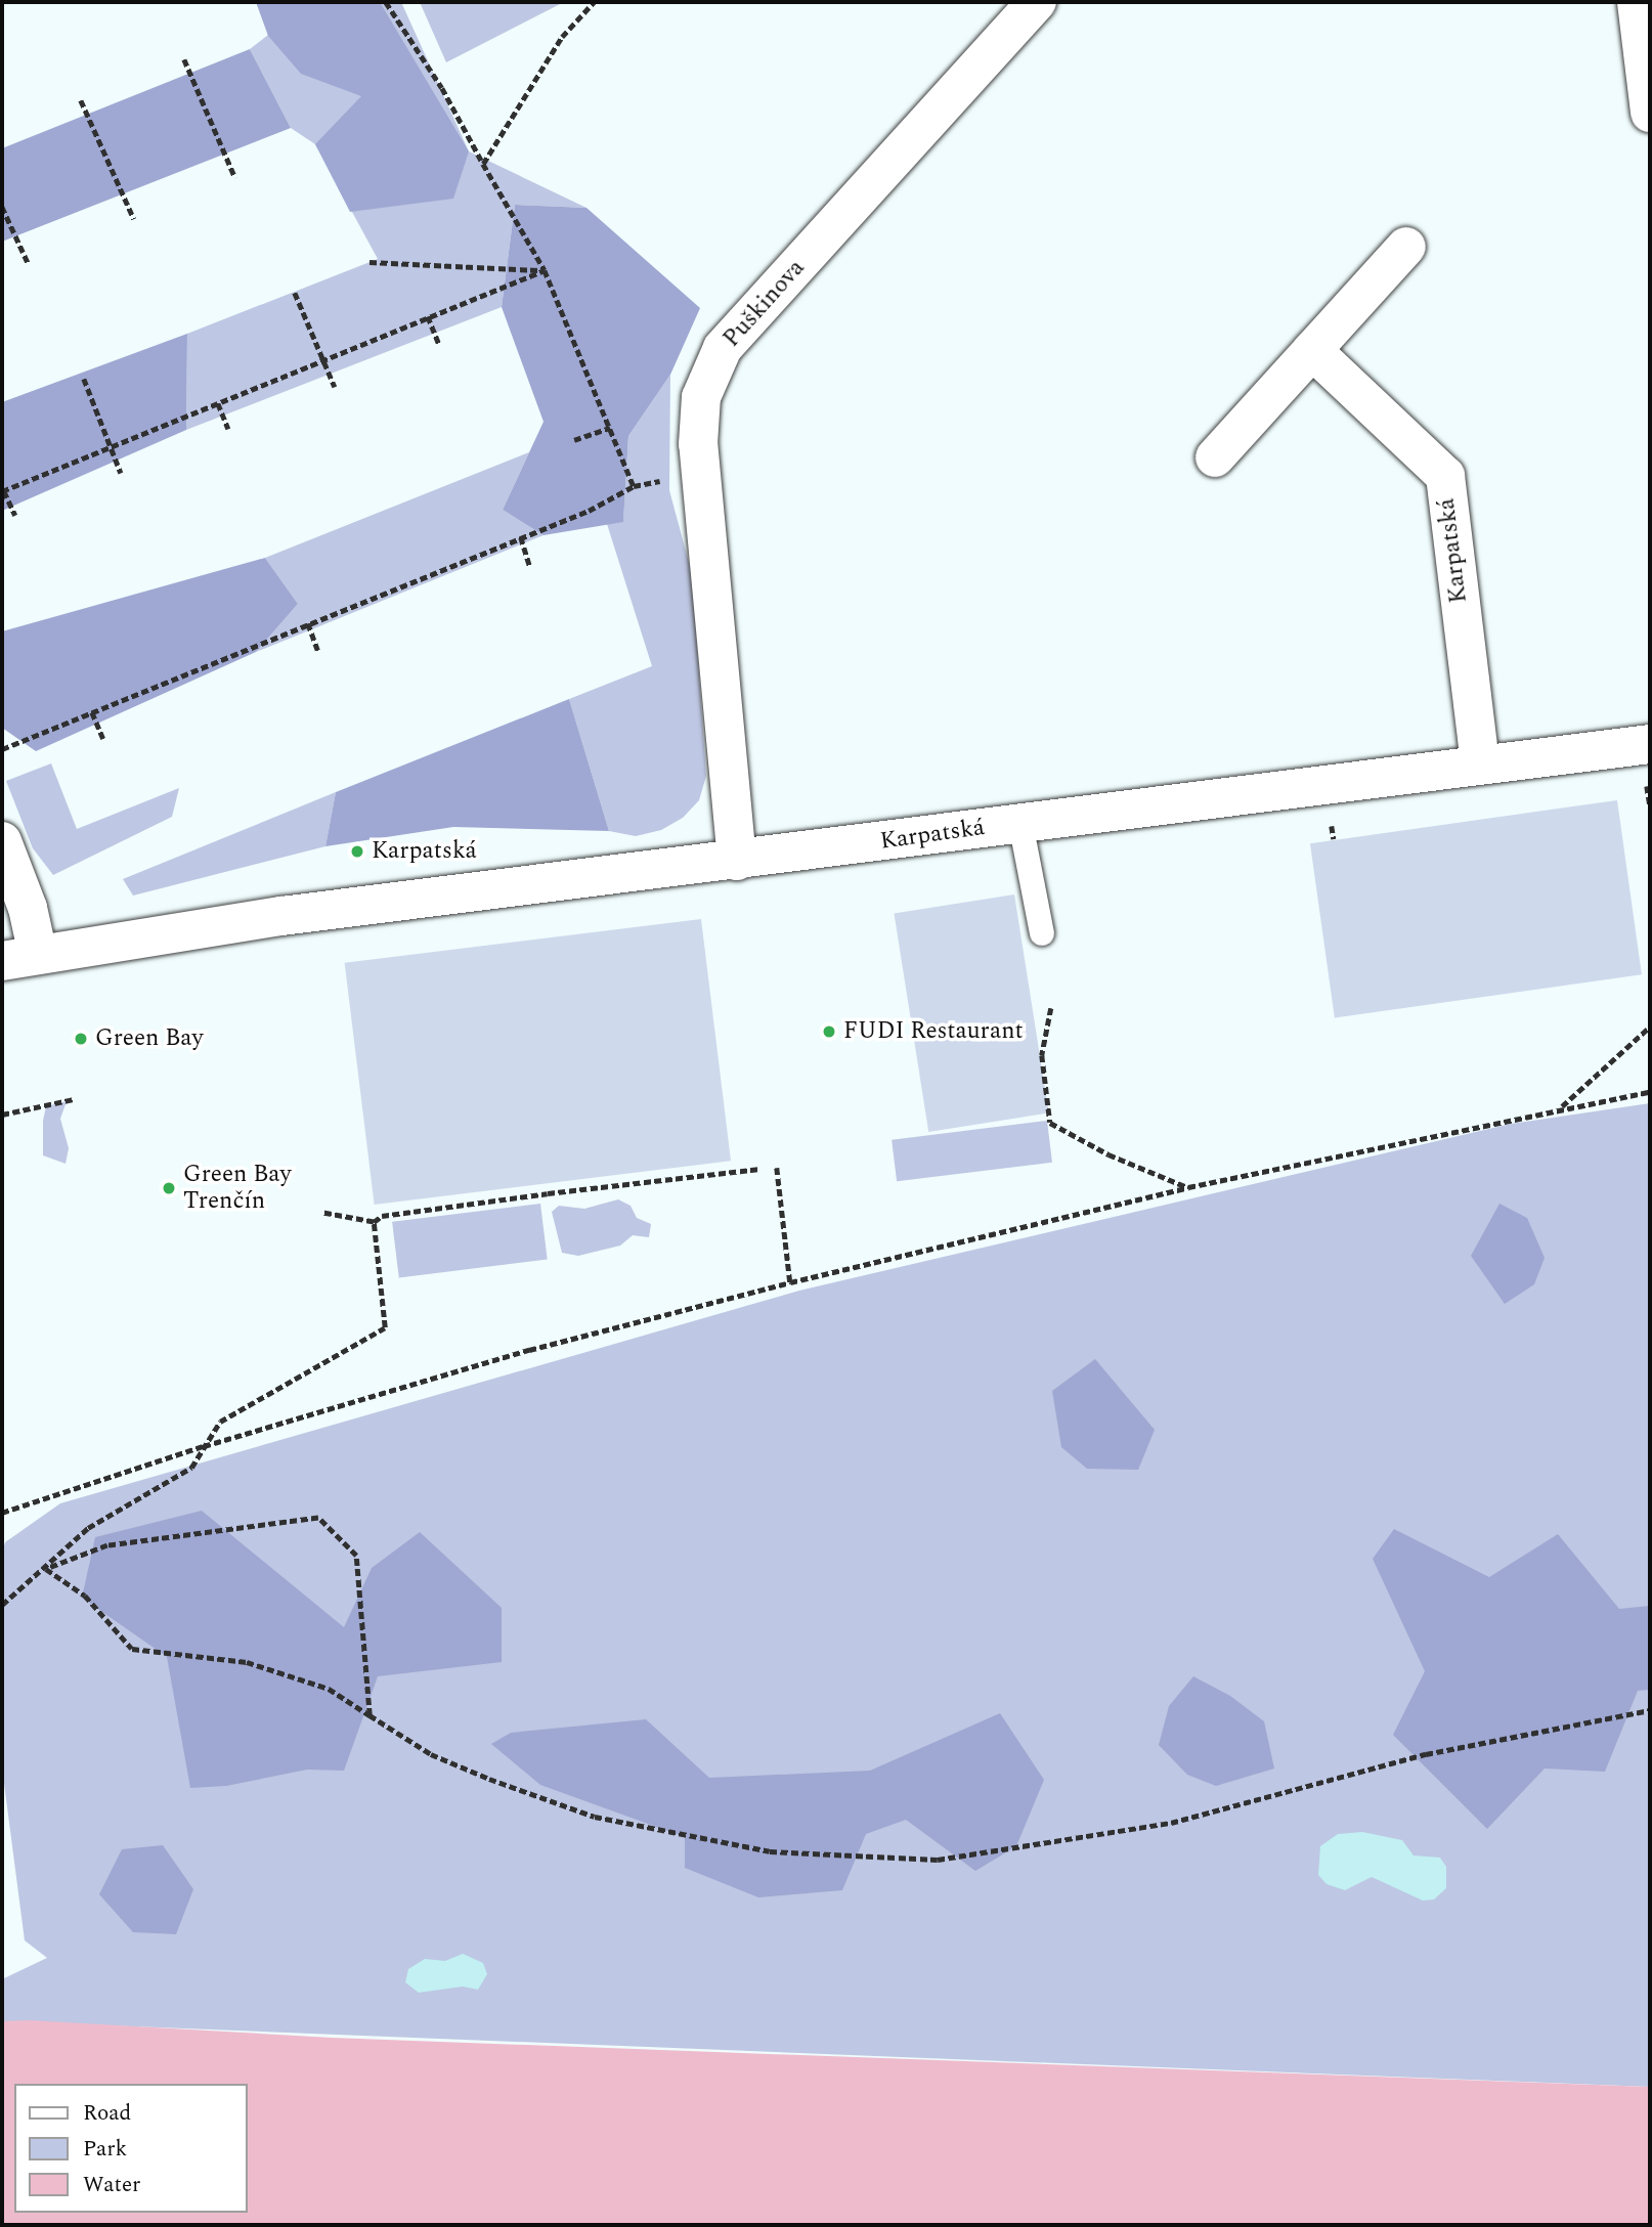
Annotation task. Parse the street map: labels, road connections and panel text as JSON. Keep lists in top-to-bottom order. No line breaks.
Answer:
{"streets":{"street":["Puškinova","Karpatská"]},"crossings":[["Puškinova","Karpatská"]],"places":["Karpatská","FUDI Restaurant","Green Bay","Green Bay Trenčín"],"legend":["Road","Park","Water"]}
